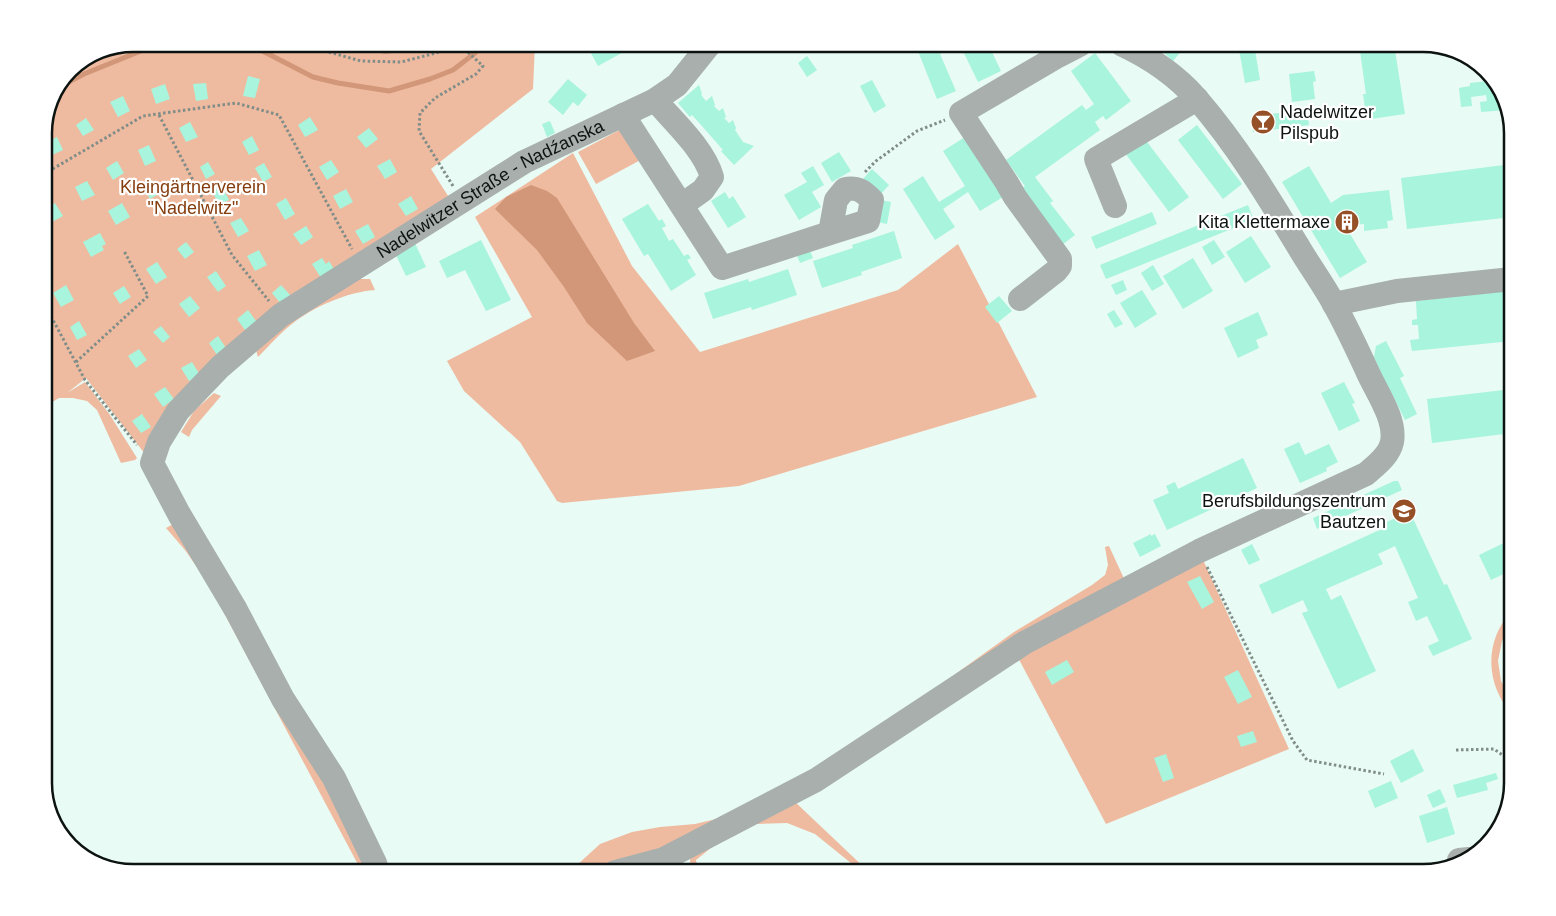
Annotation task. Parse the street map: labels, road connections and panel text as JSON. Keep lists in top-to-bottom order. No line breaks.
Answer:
{"streets":{"street":["Nadelwitzer Straße - Nadźanska"]},"parks":["Kleingärtnerverein \"Nadelwitz\""],"places":{"bar":["Nadelwitzer Pilspub"],"building":["Kita Klettermaxe"],"school or university":["Berufsbildungszentrum Bautzen"]}}
